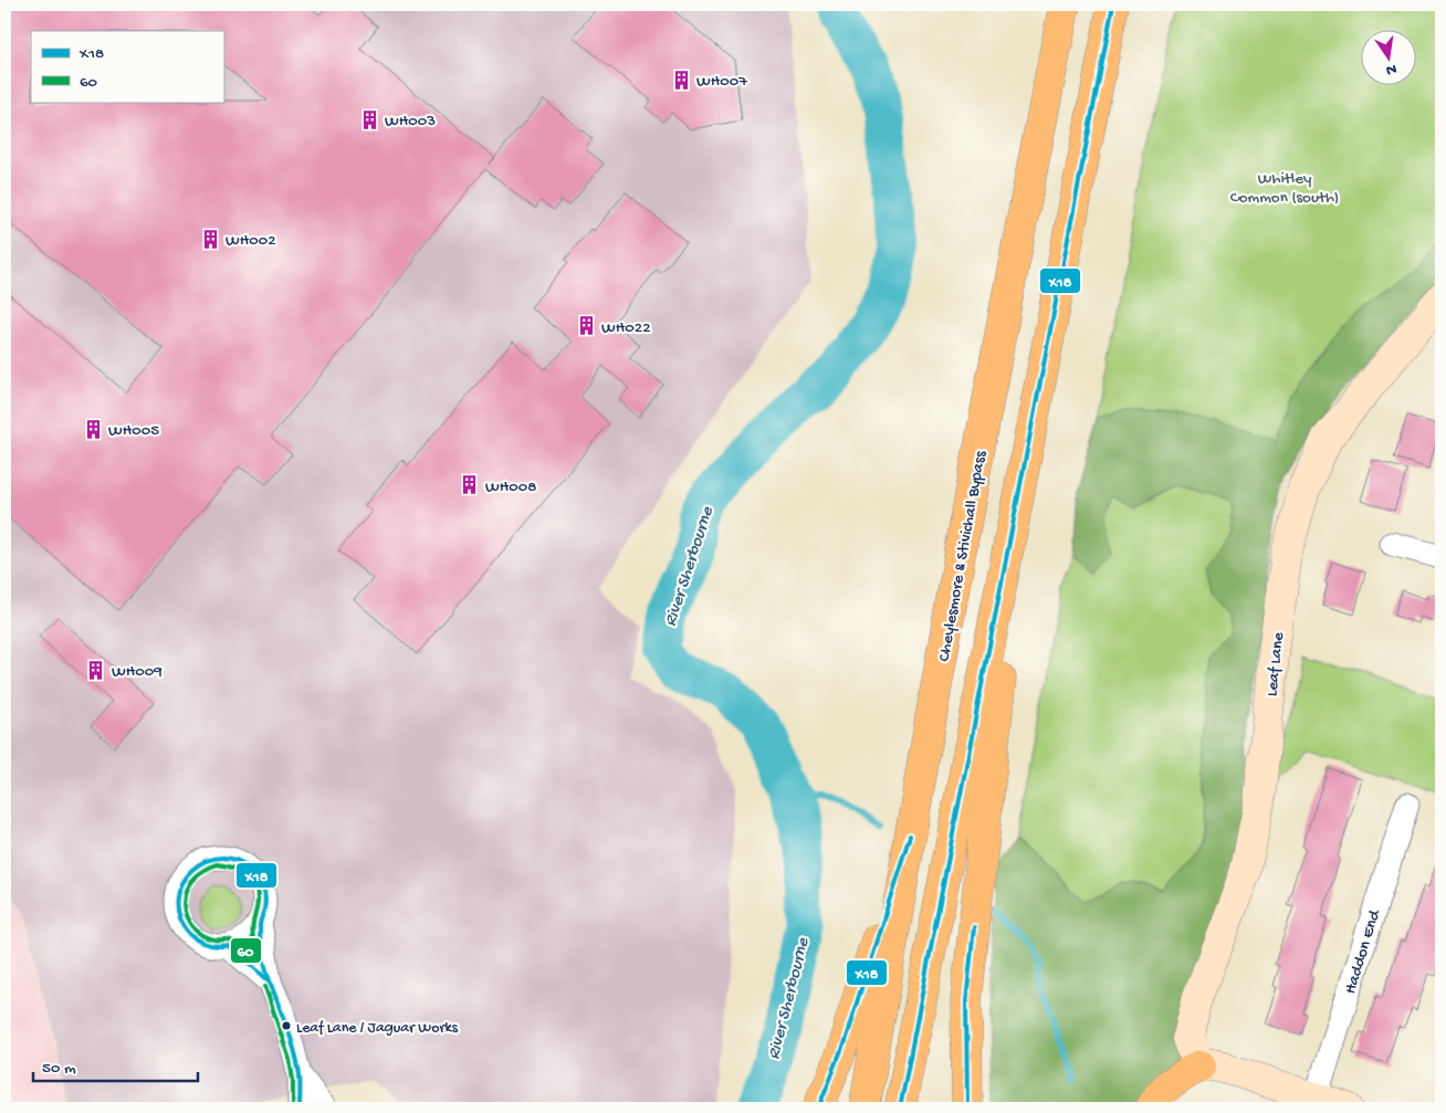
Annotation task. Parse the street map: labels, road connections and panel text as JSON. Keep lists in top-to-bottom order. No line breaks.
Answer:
{"streets":{"highway":["Cheylesmore & Stivichall Bypass"],"street":["Leaf Lane","Haddon End"]},"water":["River Sherbourne"],"parks":["Whitley Common (south)"],"places":{"building":["WH007","WH003","WH002","WH022","WH005","WH008","WH009"],"other":["Leaf Lane / Jaguar Works"]},"lines":["transit line X18","transit line 60"],"legend":["X18","60"],"scale_bar":"50 m","north":"bottom"}
